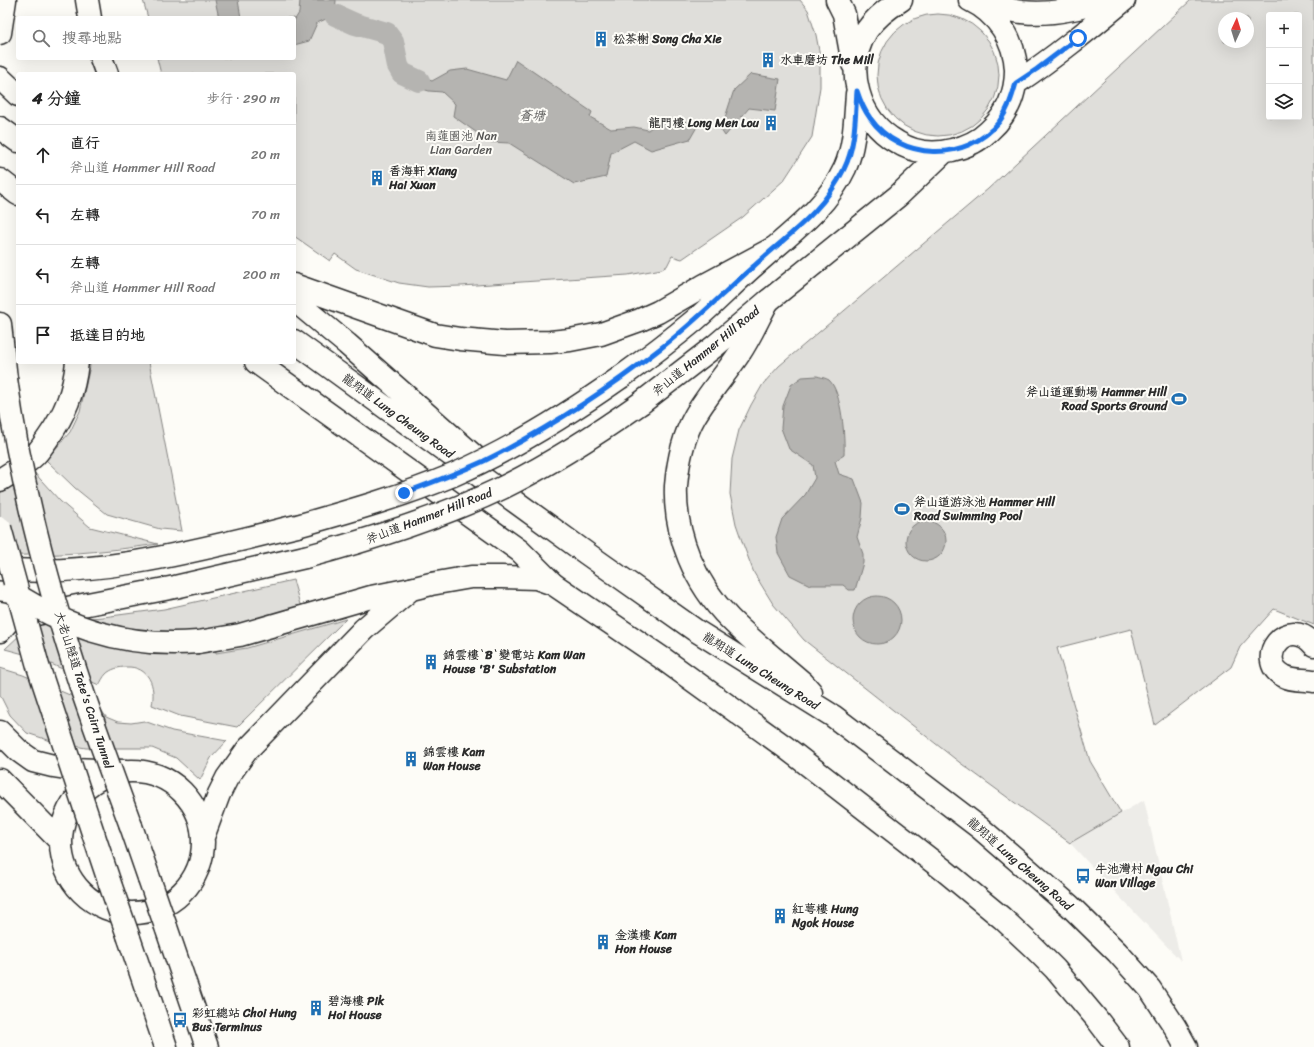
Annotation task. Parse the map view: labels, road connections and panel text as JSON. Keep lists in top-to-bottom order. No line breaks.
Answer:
{"streets":{"main road":["斧山道 Hammer Hill Road","龍翔道 Lung Cheung Road","大老山隧道 Tate's Cairn Tunnel"]},"water":["蒼塘"],"parks":["南蓮園池 Nan Lian Garden"],"places":{"building":["松茶榭 Song Cha Xie","水車磨坊 The Mill","龍門樓 Long Men Lou","香海軒 Xiang Hai Xuan","錦雲樓‵B‵變電站 Kam Wan House 'B' Substation","錦雲樓 Kam Wan House","紅萼樓 Hung Ngok House","金漢樓 Kam Hon House","碧海樓 Pik Hoi House"],"sports":["斧山道運動場 Hammer Hill Road Sports Ground","斧山道游泳池 Hammer Hill Road Swimming Pool"],"bus stop":["牛池灣村 Ngau Chi Wan Village","彩虹總站 Choi Hung Bus Terminus"]},"north":"top","page":{"map_buttons":["+","−"],"search":"搜尋地點","heading":["4 分鐘","步行 · 290 m"],"list":[["直行","斧山道 Hammer Hill Road","20 m"],["左轉","70 m"],["左轉","斧山道 Hammer Hill Road","200 m"],"抵達目的地"]}}
